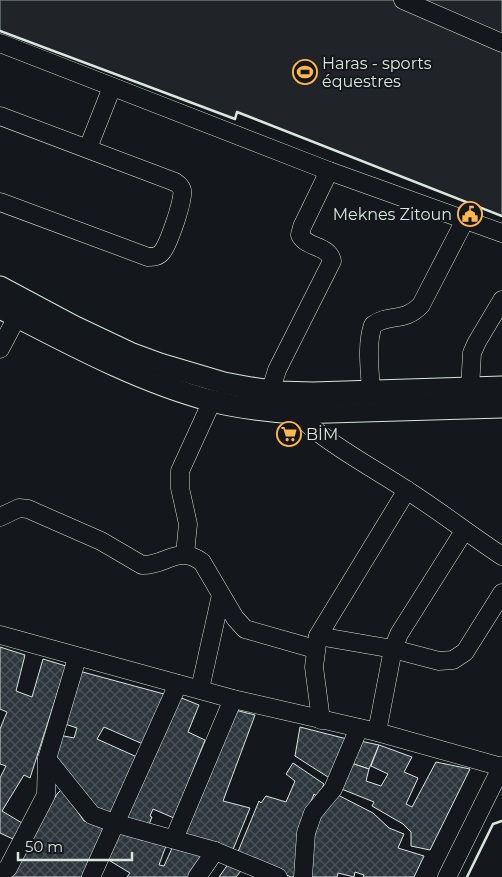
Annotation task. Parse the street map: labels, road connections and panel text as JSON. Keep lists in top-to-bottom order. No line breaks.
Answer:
{"places":{"sports":["Haras - sports équestres"],"public building":["Meknes Zitoun"],"supermarket":["BİM"]},"scale_bar":"50 m"}
